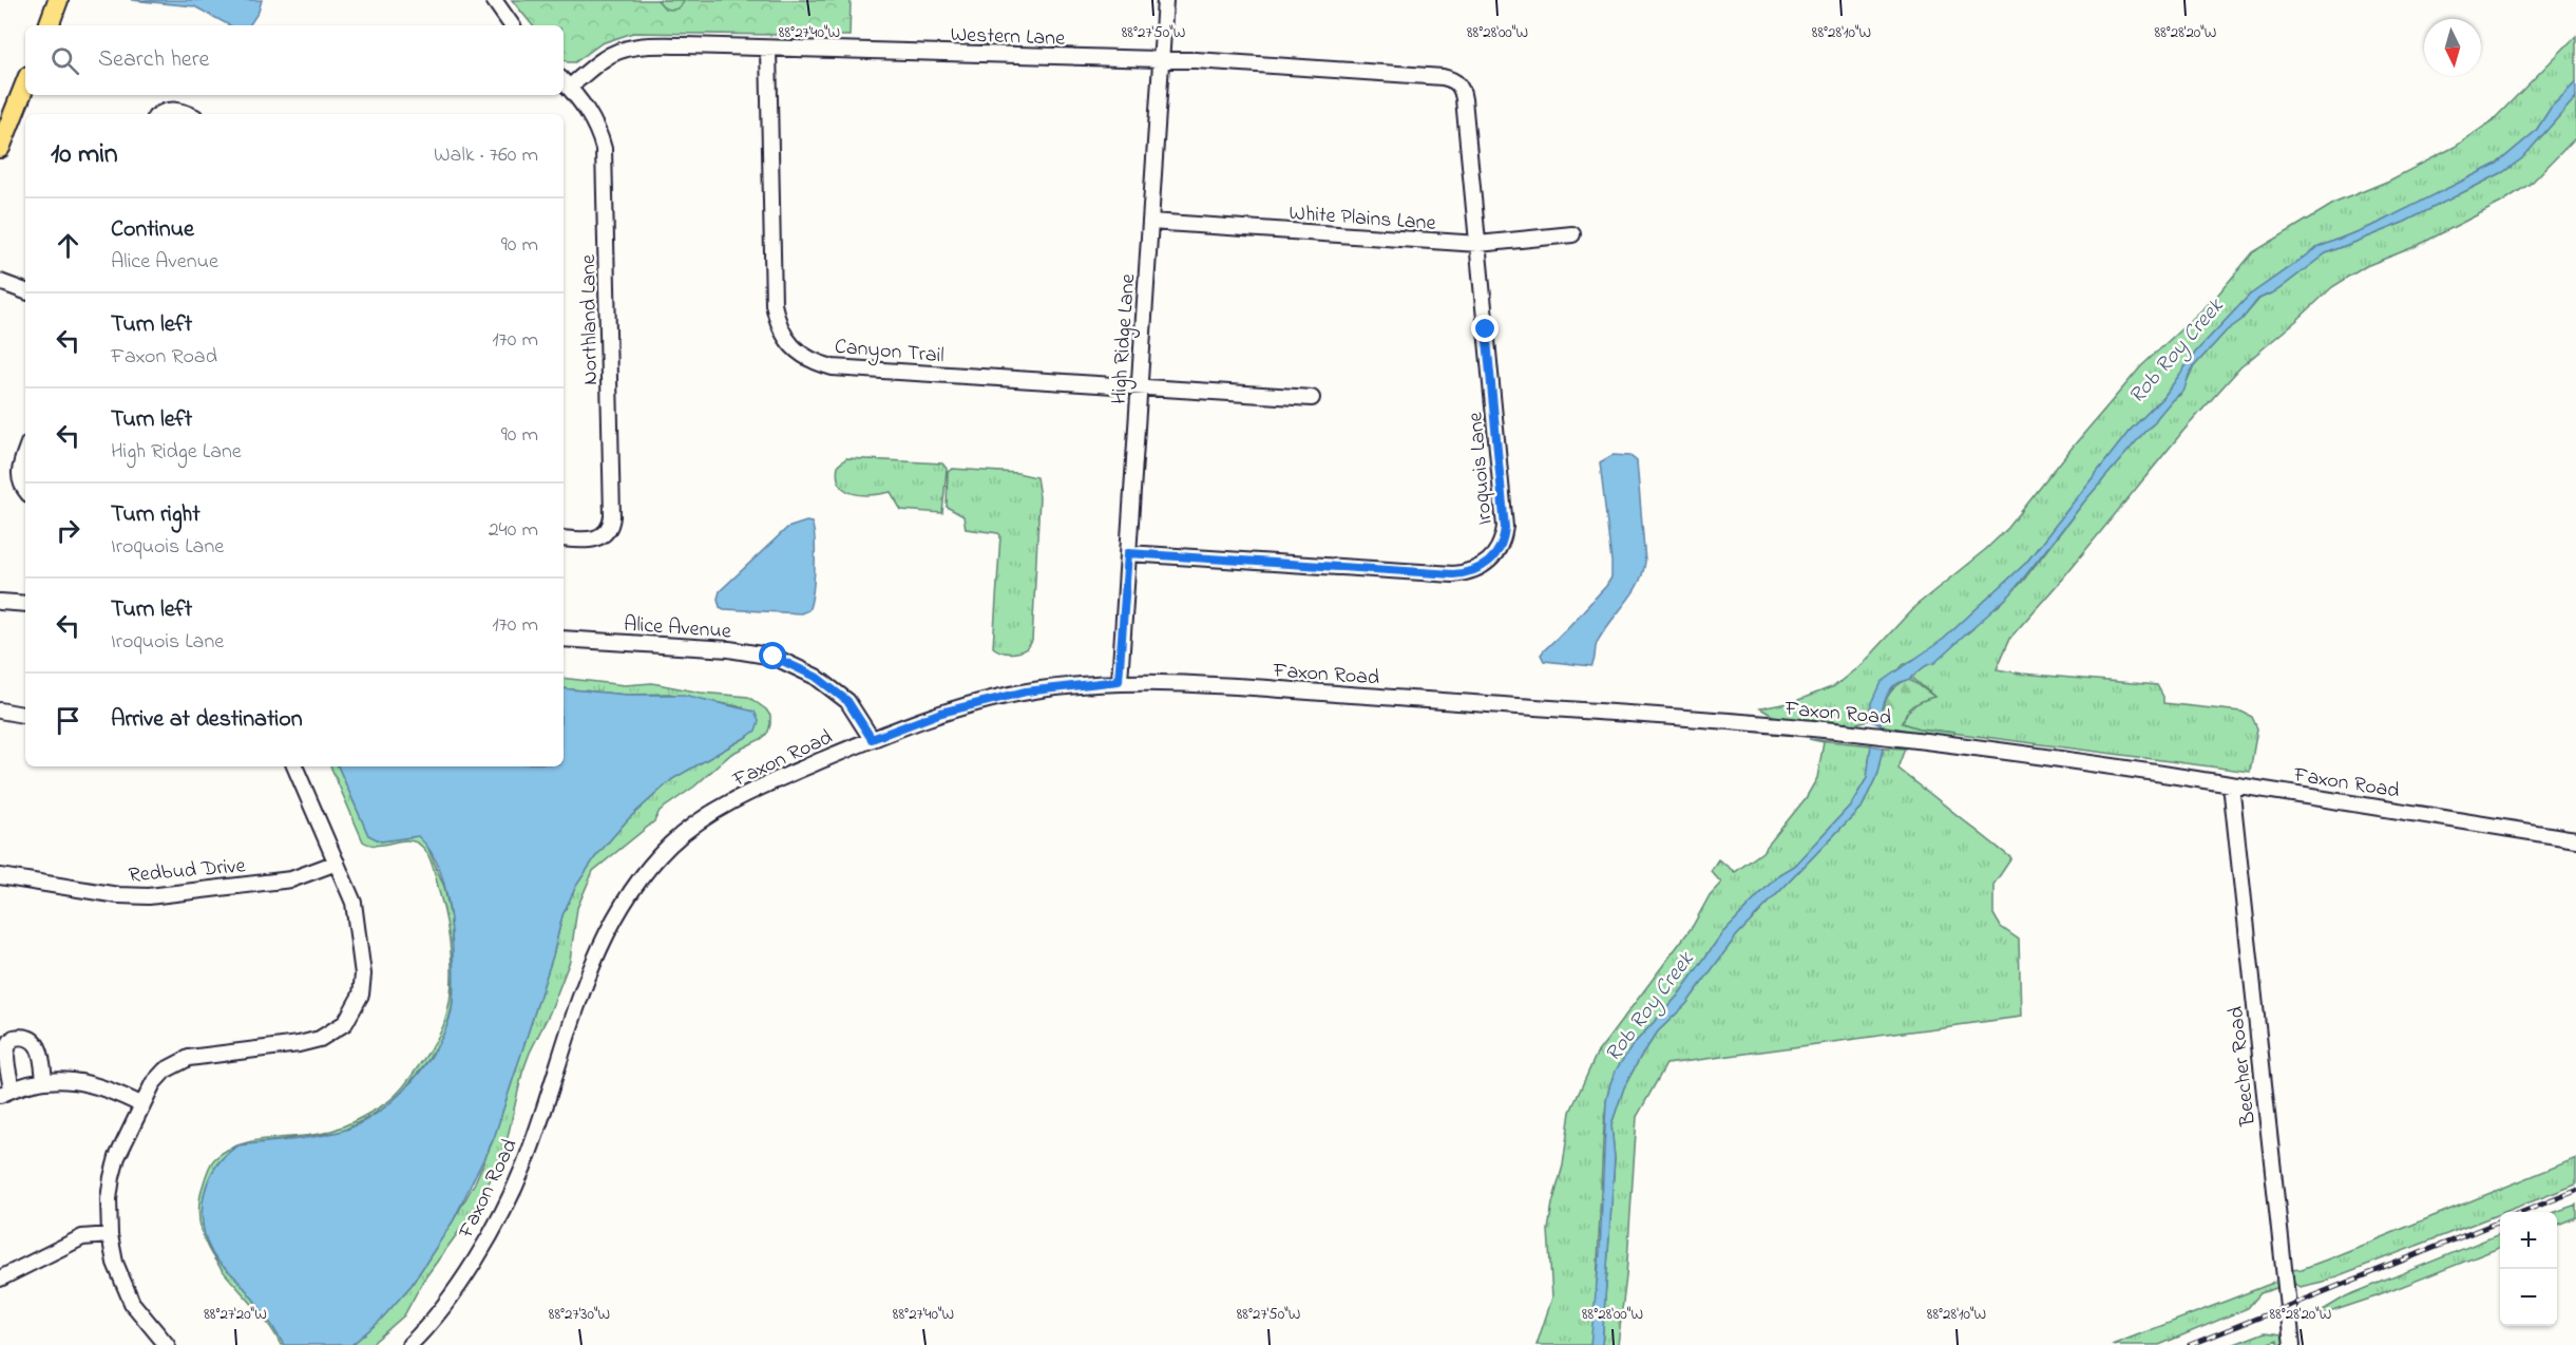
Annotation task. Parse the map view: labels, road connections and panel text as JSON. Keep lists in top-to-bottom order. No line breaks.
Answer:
{"streets":{"street":["Western Lane","White Plains Lane","Northland Lane","High Ridge Lane","Canyon Trail","Iroquois Lane","Alice Avenue","Faxon Road","Redbud Drive","Beecher Road"]},"crossings":[["Western Lane","Northland Lane"],["Western Lane","High Ridge Lane"],["Western Lane","Canyon Trail"],["Western Lane","Iroquois Lane"],["White Plains Lane","High Ridge Lane"],["White Plains Lane","Iroquois Lane"],["High Ridge Lane","Canyon Trail"],["High Ridge Lane","Iroquois Lane"],["High Ridge Lane","Faxon Road"],["Alice Avenue","Faxon Road"],["Faxon Road","Beecher Road"]],"water":["Rob Roy Creek"],"north":"bottom","page":{"search":"Search here","heading":["10 min","Walk · 760 m"],"list":[["Continue","Alice Avenue","90 m"],["Turn left","Faxon Road","170 m"],["Turn left","High Ridge Lane","90 m"],["Turn right","Iroquois Lane","240 m"],["Turn left","Iroquois Lane","170 m"],"Arrive at destination"],"map_buttons":["+","−"]},"coordinates":["88°27'40\"W","88°27'50\"W","88°28'00\"W","88°28'10\"W","88°28'20\"W","88°27'20\"W","88°27'30\"W"]}
